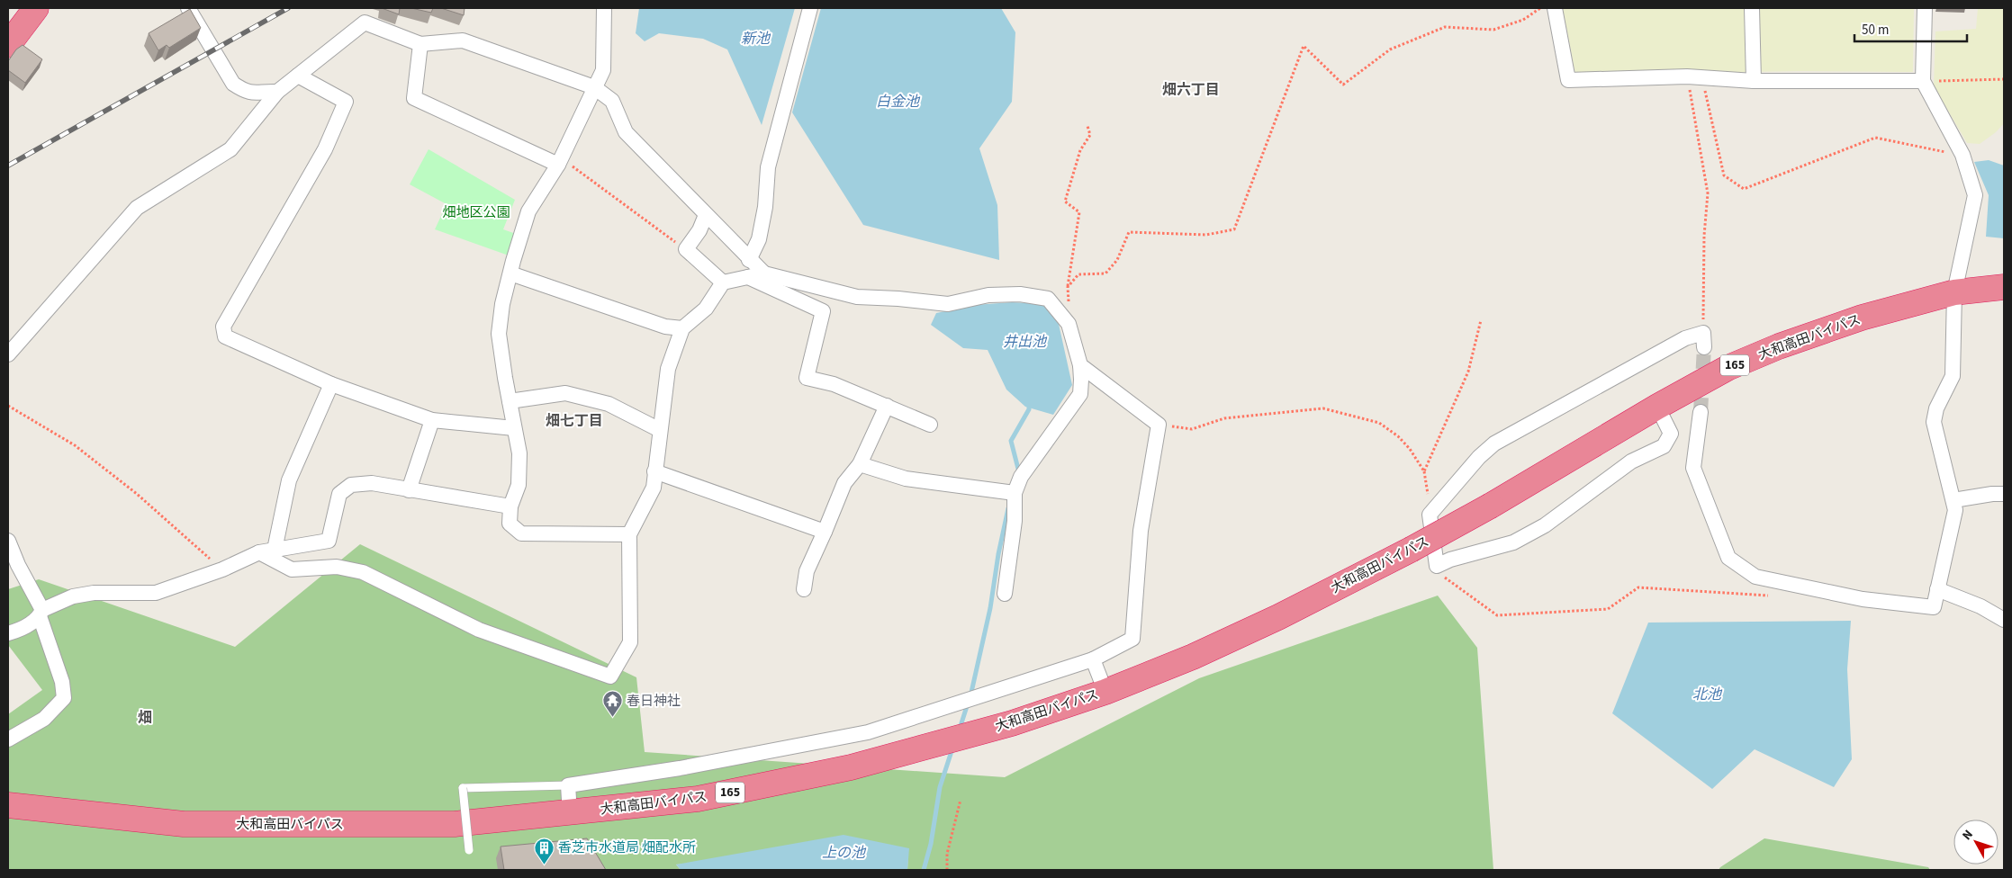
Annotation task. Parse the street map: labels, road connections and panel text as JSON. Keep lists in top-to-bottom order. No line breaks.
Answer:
{"streets":{"highway":["大和高田バイパス","165"]},"districts":["畑六丁目","畑七丁目","畑"],"water":["新池","白金池","井出池","北池","上の池"],"parks":["畑地区公園"],"places":{"temple":["春日神社"],"building":["香芝市水道局 畑配水所"]},"scale_bar":"50 m","north":"top left"}
